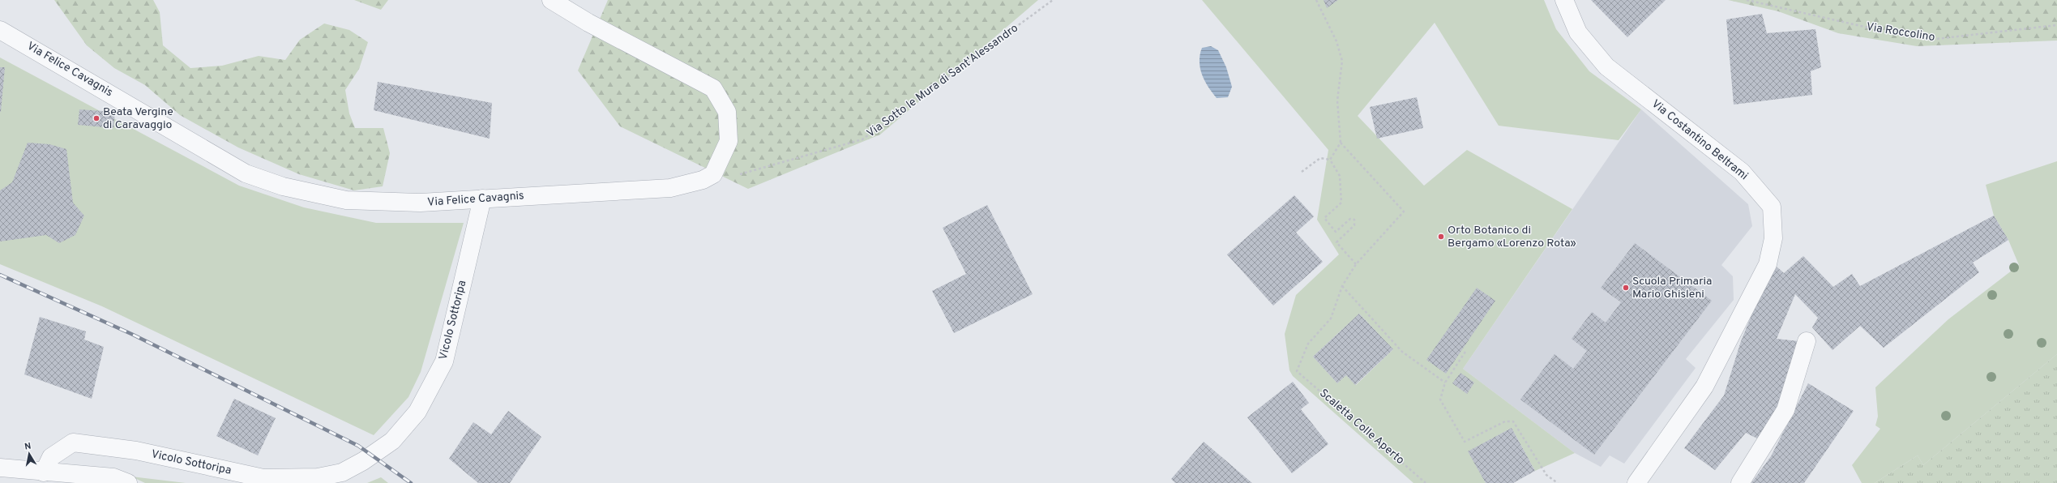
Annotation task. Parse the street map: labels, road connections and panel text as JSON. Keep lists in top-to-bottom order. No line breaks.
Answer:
{"streets":{"street":["Via Felice Cavagnis","Via Costantino Beltrami","Vicolo Sottoripa"],"path":["Via Roccolino","Via Sotto le Mura di Sant'Alessandro","Scaletta Colle Aperto"]},"crossings":[["Via Felice Cavagnis","Via Sotto le Mura di Sant'Alessandro"],["Via Felice Cavagnis","Vicolo Sottoripa"]],"places":["Beata Vergine di Caravaggio","Orto Botanico di Bergamo «Lorenzo Rota»","Scuola Primaria Mario Ghisleni"],"north":"top"}
